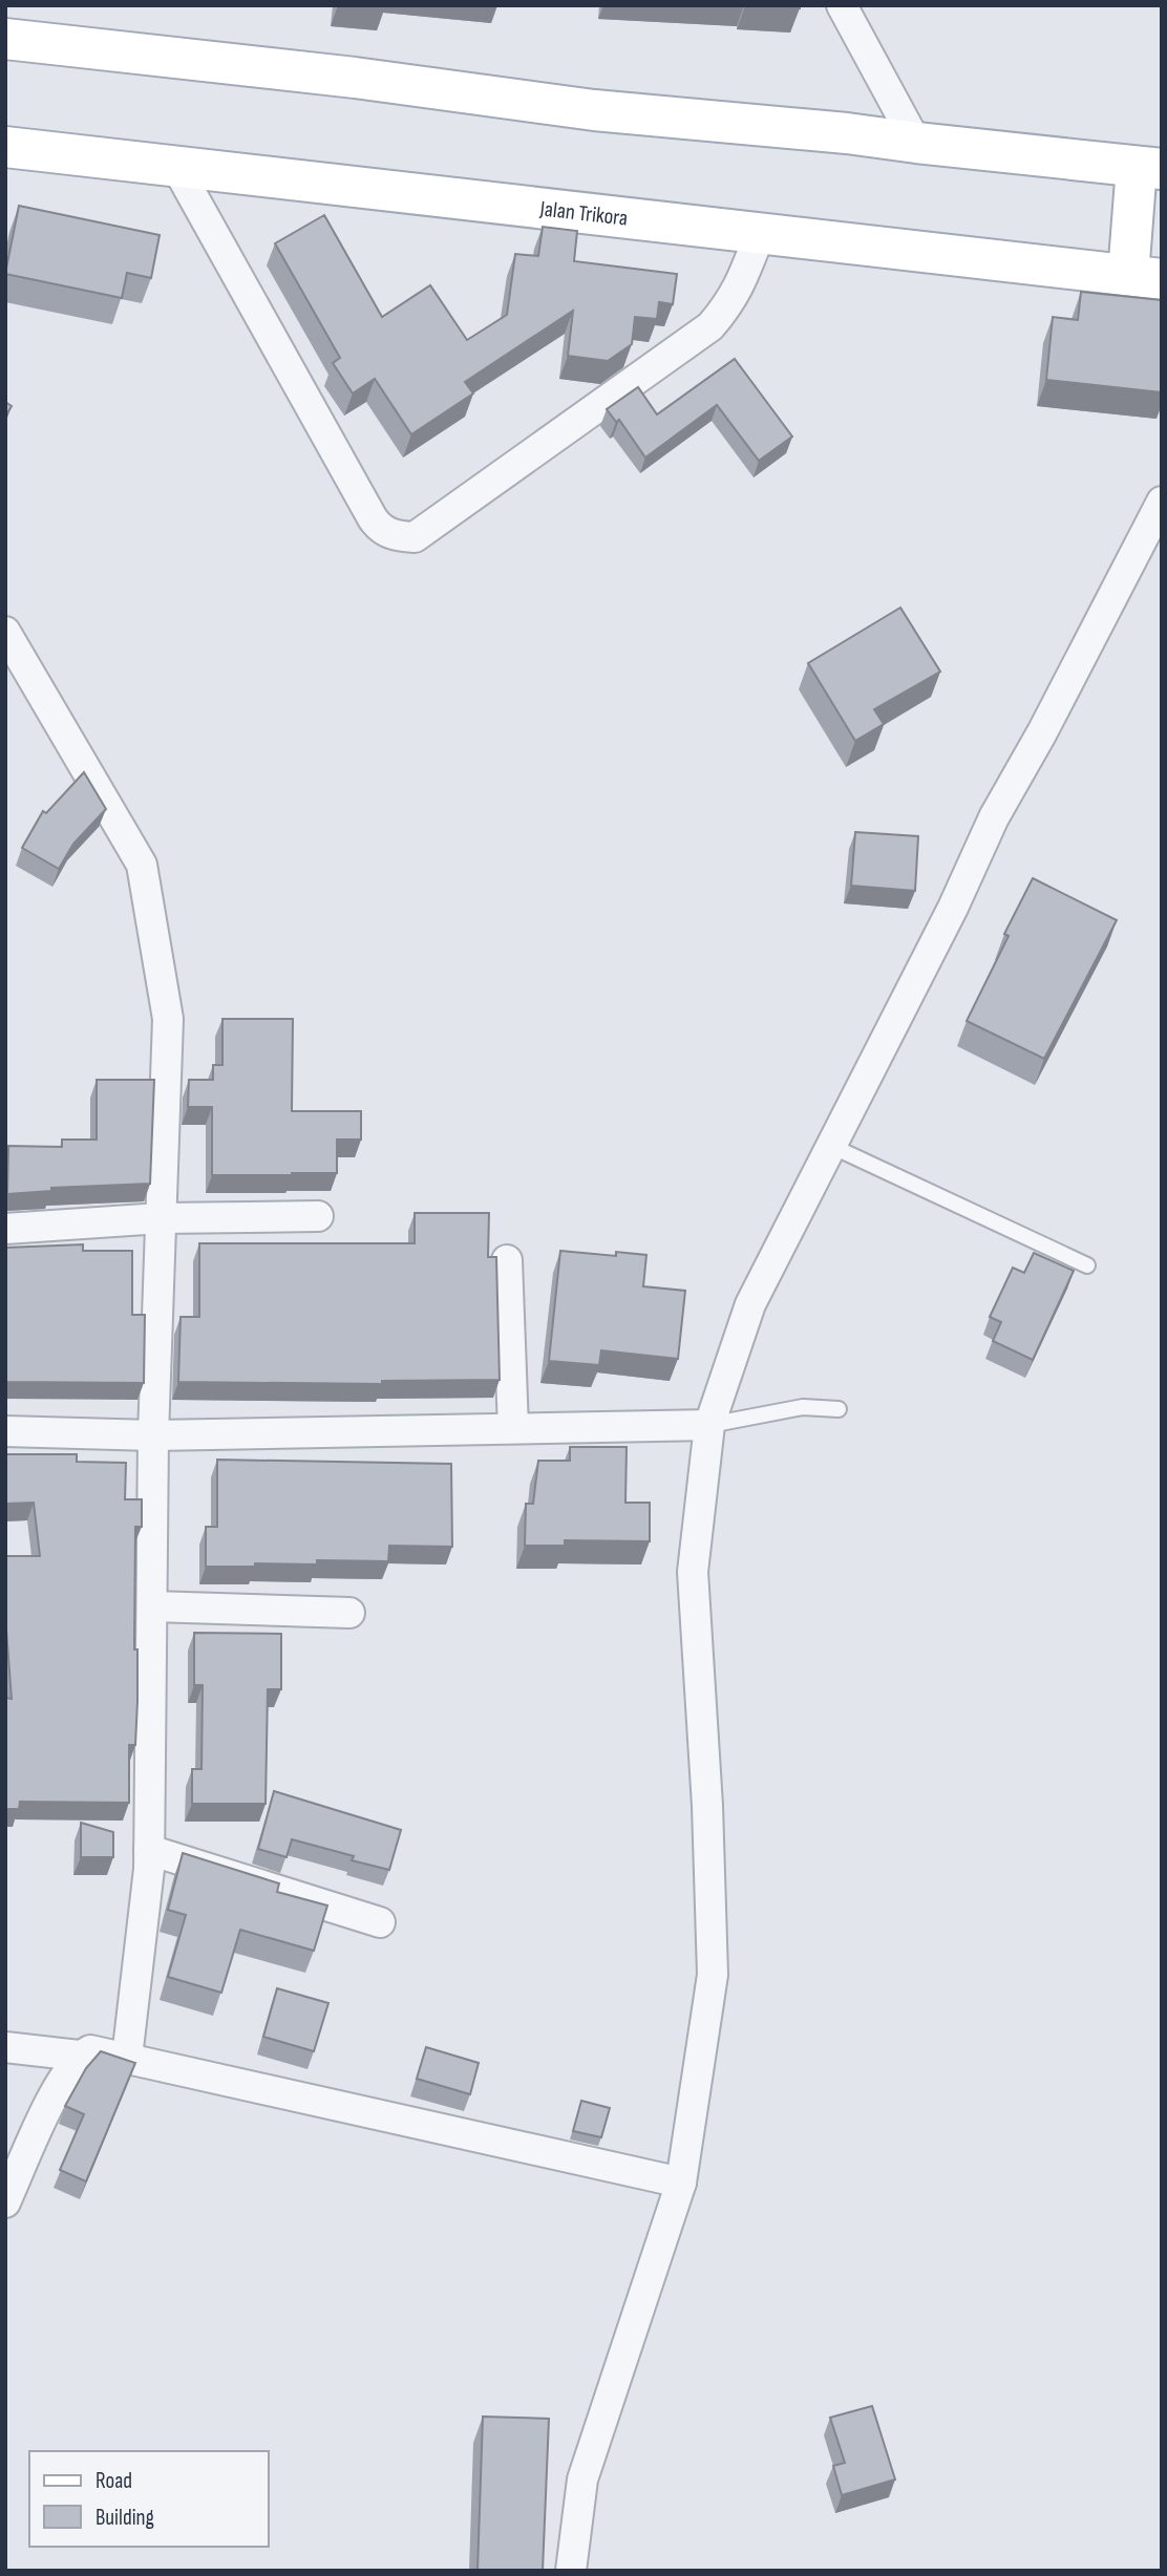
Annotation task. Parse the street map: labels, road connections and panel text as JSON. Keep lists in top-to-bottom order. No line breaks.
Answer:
{"streets":{"main road":["Jalan Trikora"]},"legend":["Road","Building"]}
